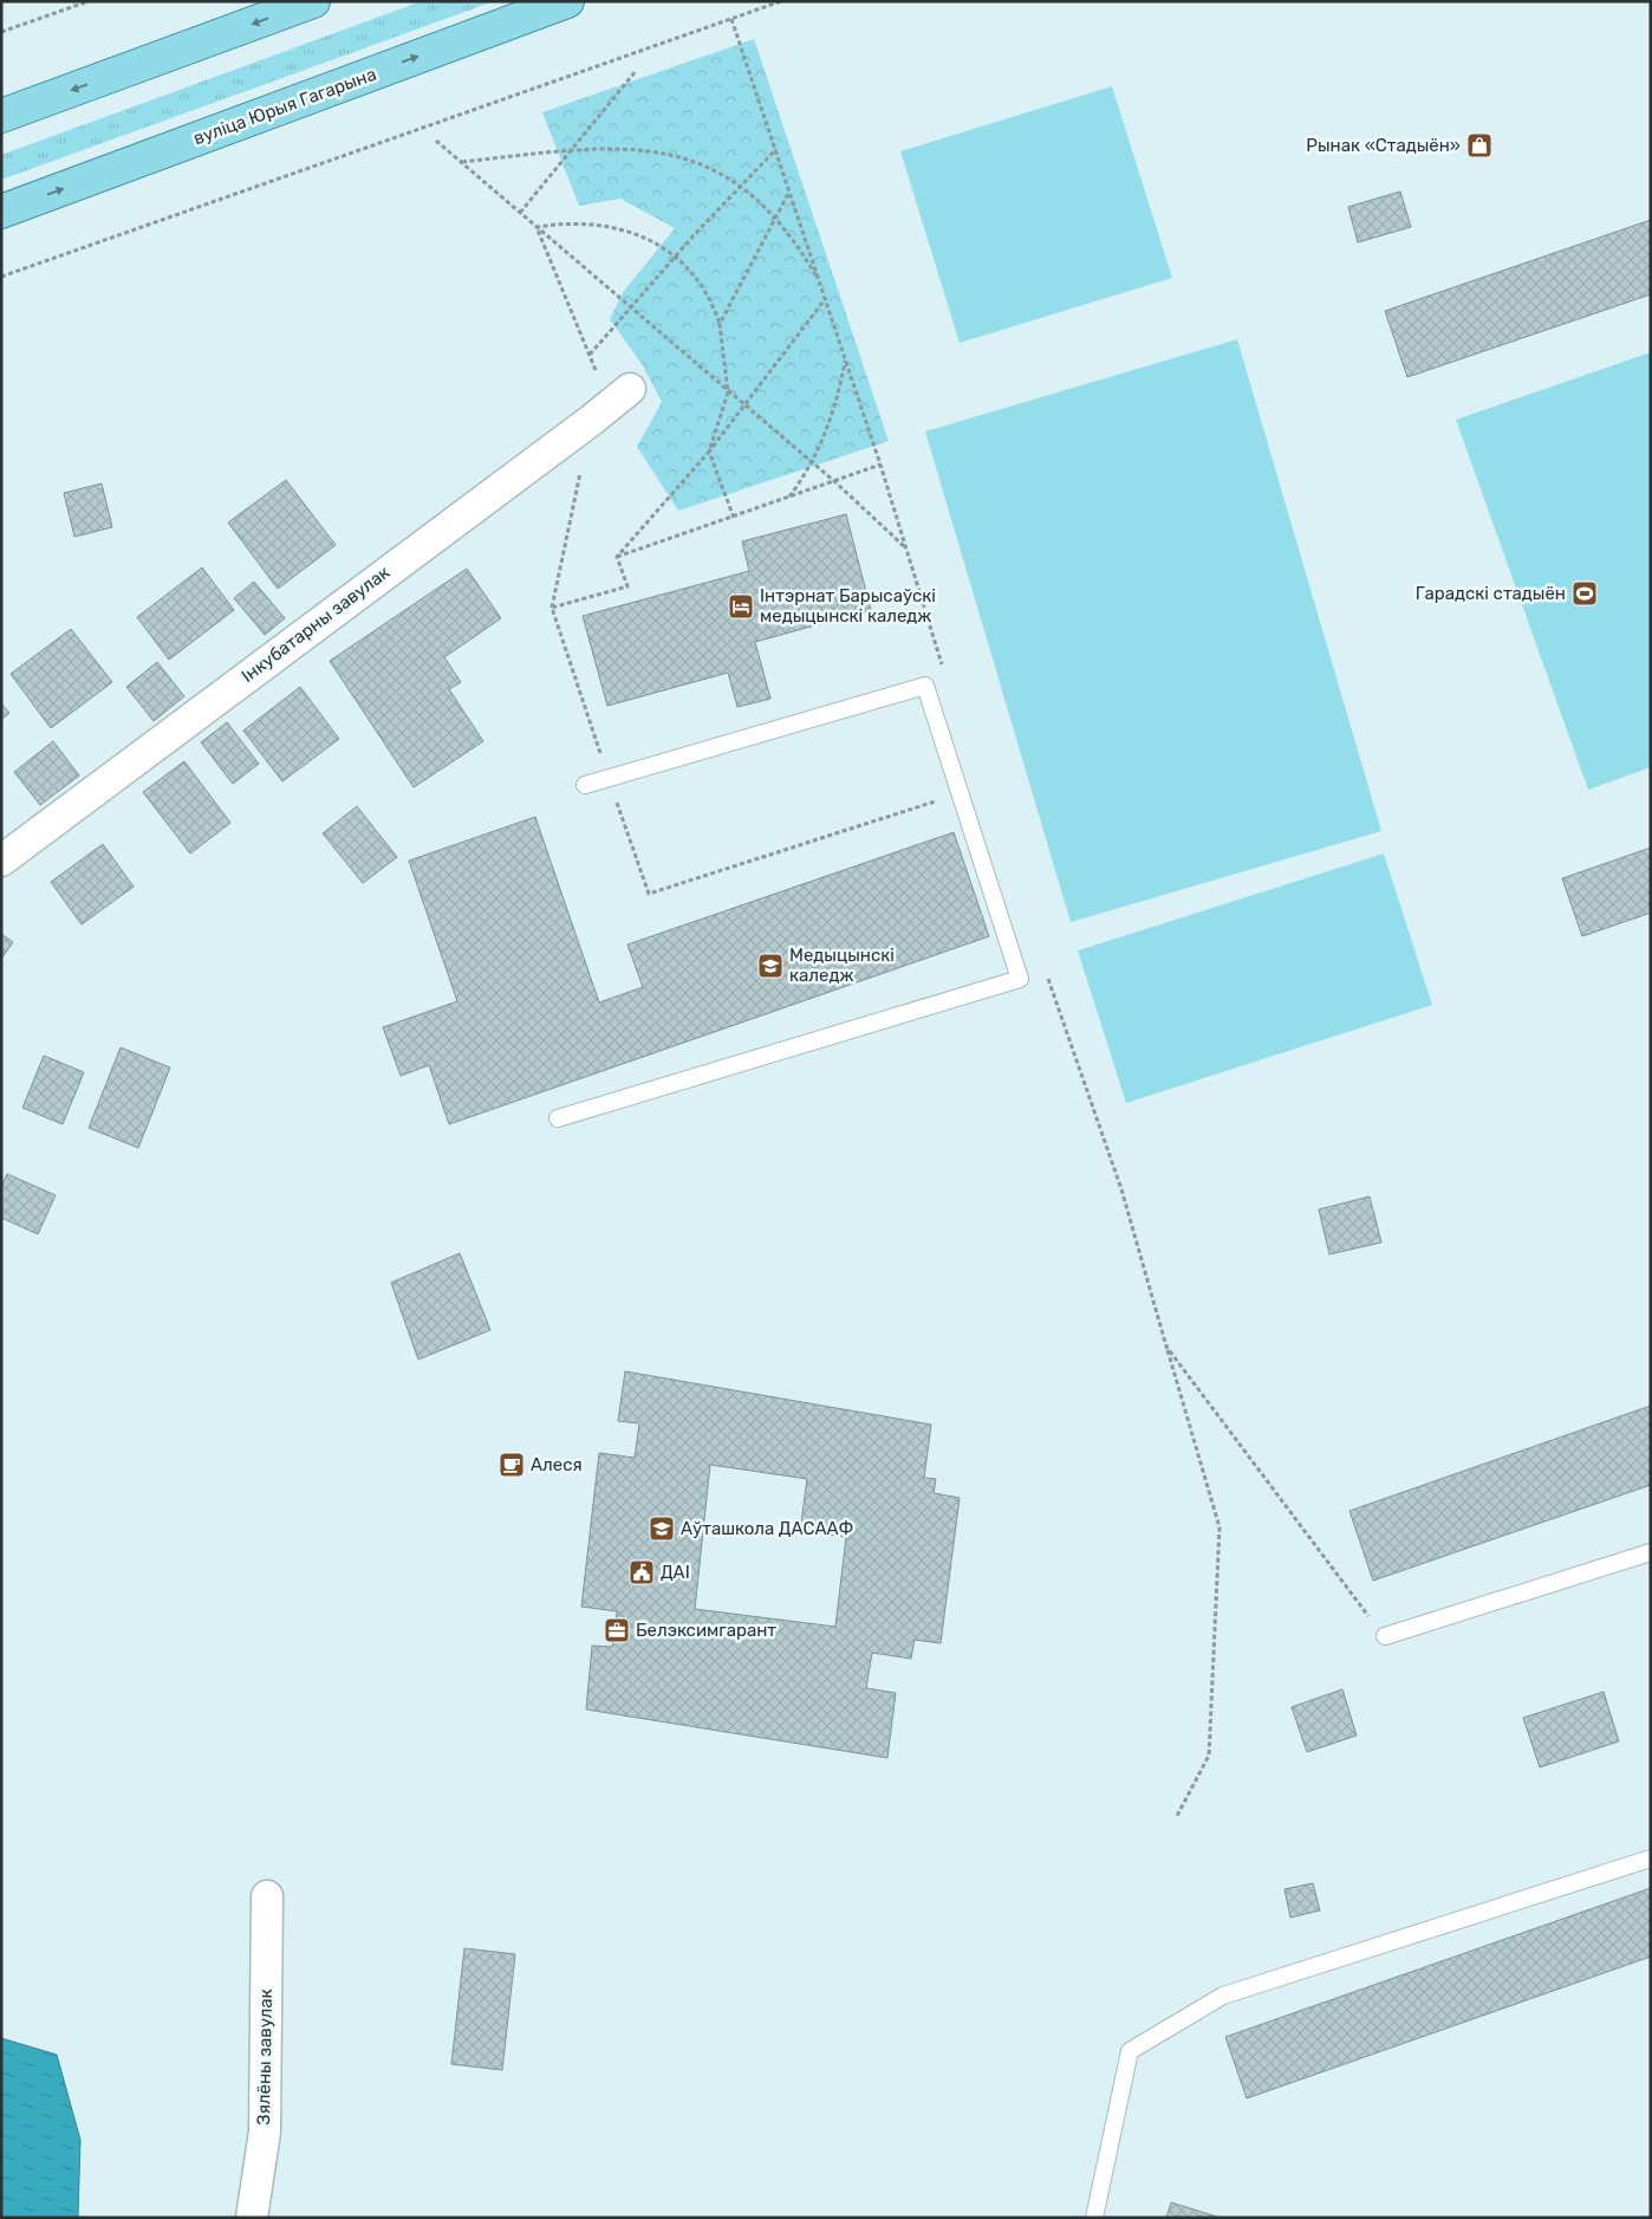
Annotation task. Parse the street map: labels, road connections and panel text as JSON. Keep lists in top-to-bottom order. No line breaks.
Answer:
{"streets":{"main road":["вуліца Юрыя Гагарына"],"street":["Інкубатарны завулак","Зялёны завулак"]},"places":{"shop":["Рынак «Стадыён»"],"sports":["Гарадскі стадыён"],"hotel":["Інтэрнат Барысаўскі медыцынскі каледж"],"school or university":["Медыцынскі каледж","Аўташкола ДАСААФ"],"cafe":["Алеся"],"public building":["ДАІ"],"office":["Белэксимгарант"]}}
